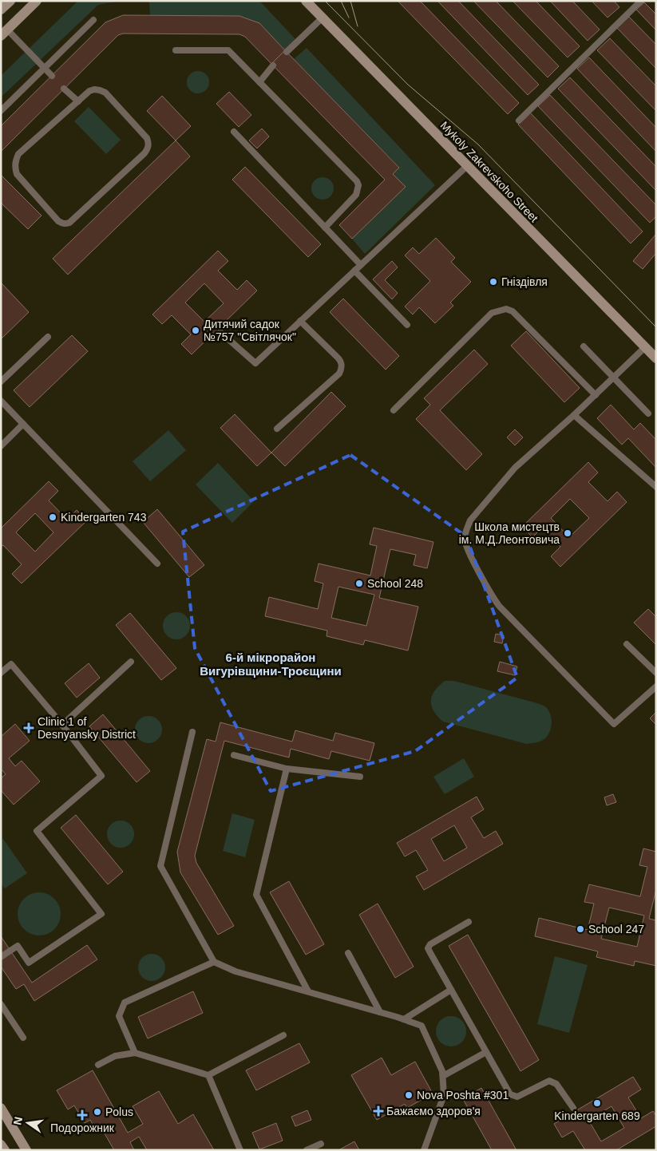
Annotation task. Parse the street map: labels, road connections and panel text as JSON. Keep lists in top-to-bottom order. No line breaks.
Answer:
{"streets":{"street":["Mykoly Zakrevskoho Street"]},"districts":["6-й мікрорайон Вигурівщини-Троєщини"],"places":{"other":["Гніздівля","Дитячий садок №757 \"Світлячок\"","Kindergarten 743","Школа мистецтв ім. М.Д.Леонтовича","School 248","School 247","Nova Poshta #301","Kindergarten 689","Polus"],"health":["Clinic 1 of Desnyansky District","Бажаємо здоров'я","Подорожник"]},"north":"left"}
